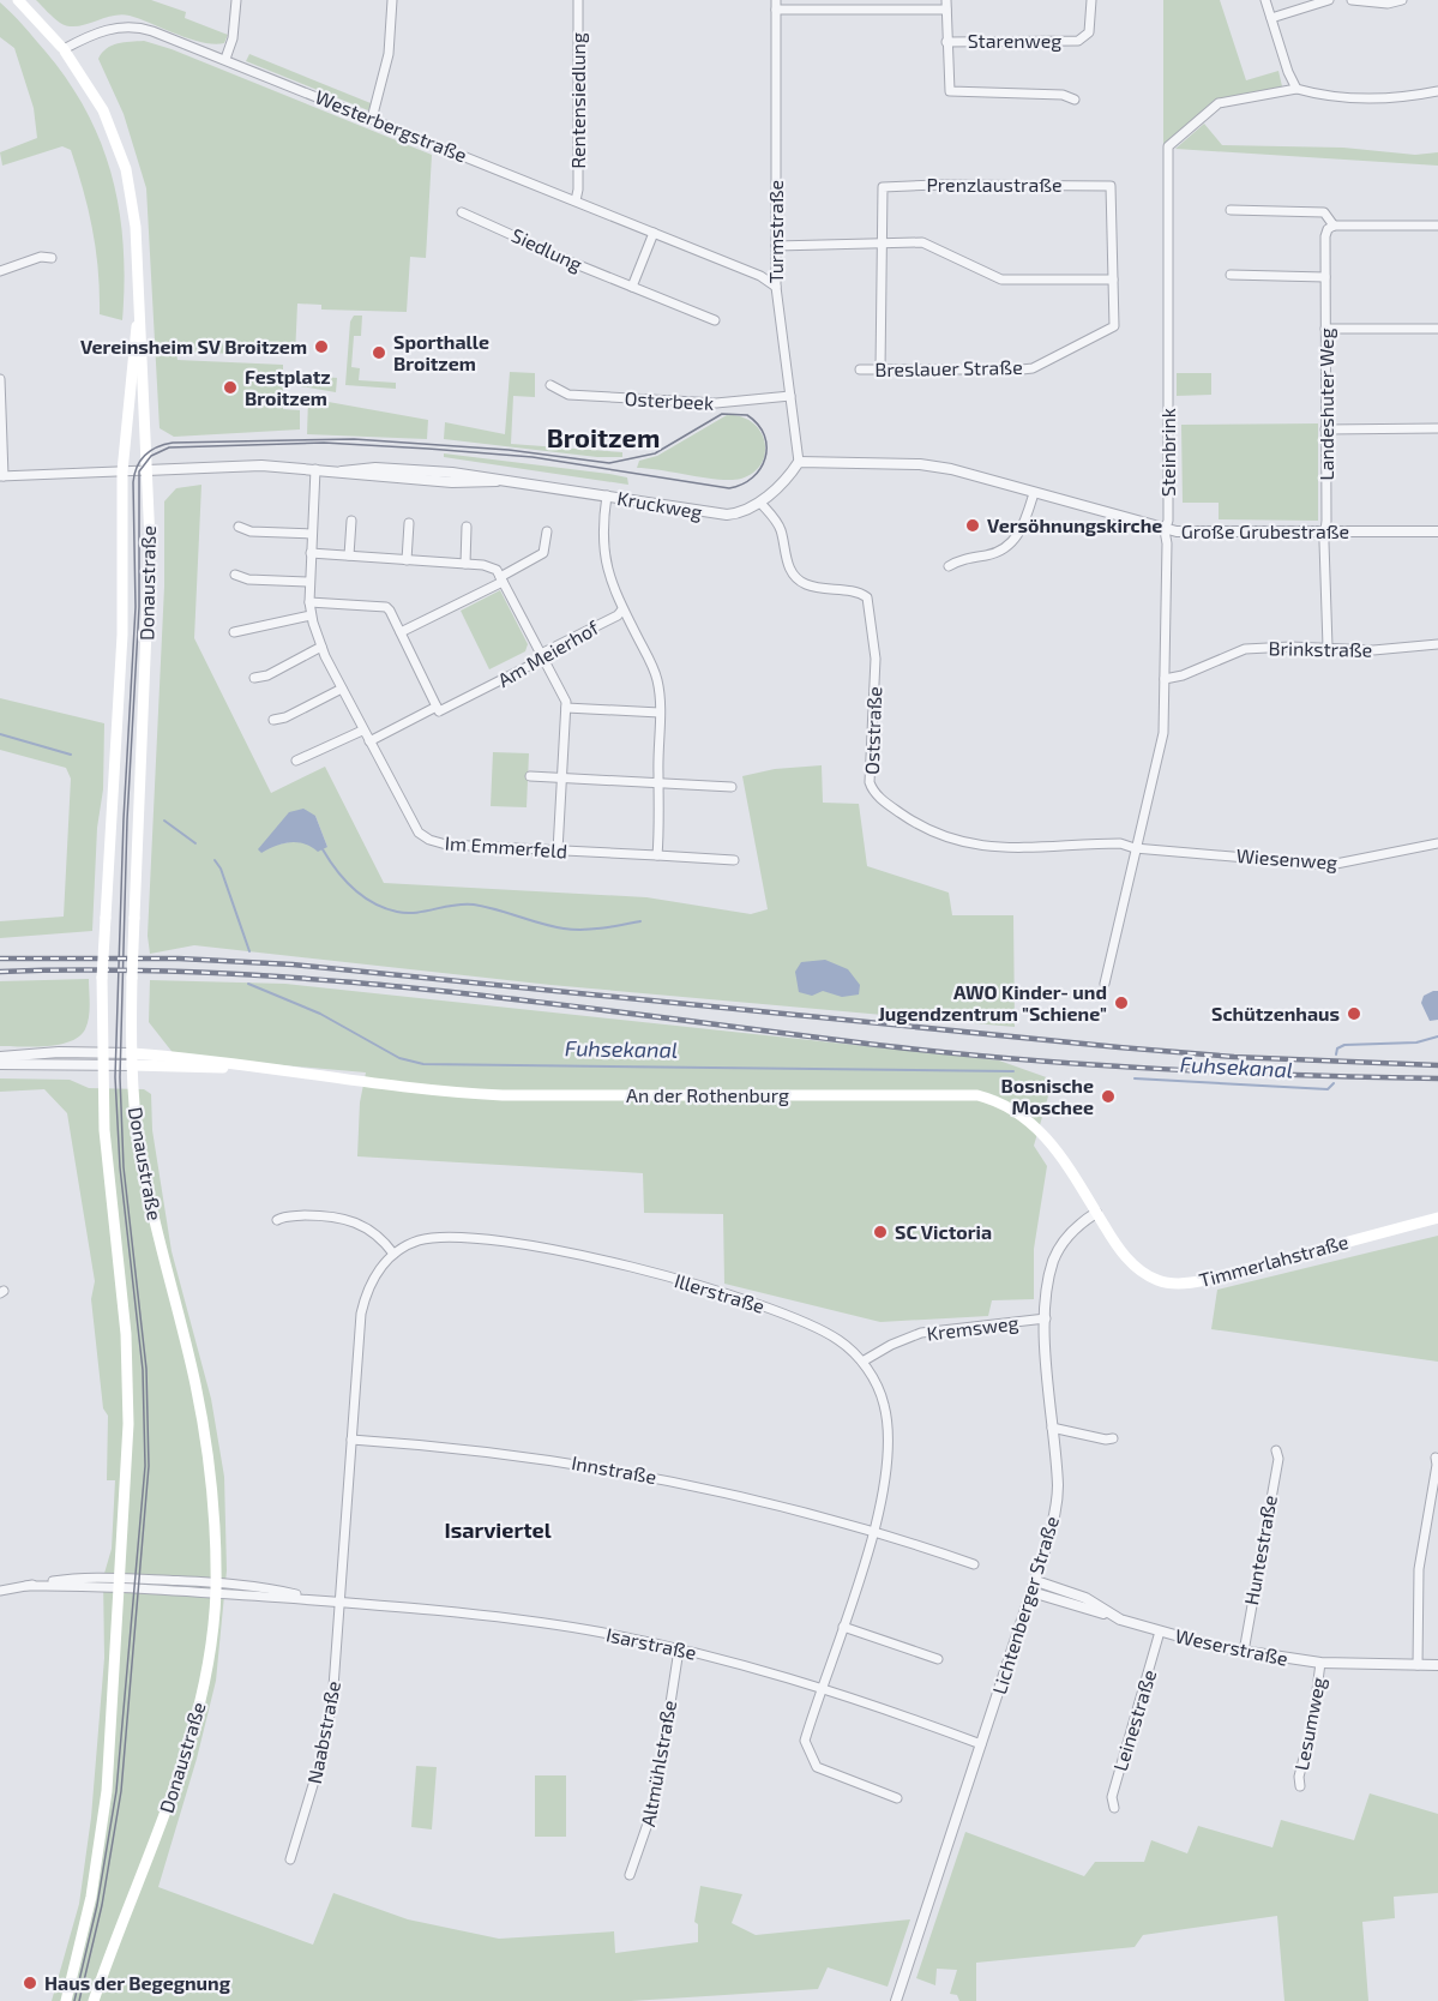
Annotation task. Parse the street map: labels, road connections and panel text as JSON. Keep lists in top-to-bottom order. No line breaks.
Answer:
{"streets":{"main road":["Donaustraße","An der Rothenburg","Timmerlahstraße"],"street":["Starenweg","Rentensiedlung","Westerbergstraße","Prenzlaustraße","Turmstraße","Siedlung","Breslauer Straße","Osterbeek","Landeshuter Weg","Steinbrink","Kruckweg","Große Grubestraße","Brinkstraße","Am Meierhof","Oststraße","Im Emmerfeld","Wiesenweg","Illerstraße","Kremsweg","Innstraße","Huntestraße","Lichtenberger Straße","Isarstraße","Weserstraße","Leinestraße","Lesumweg","Naabstraße","Altmühlstraße"]},"crossings":[["Starenweg","Turmstraße"],["Rentensiedlung","Westerbergstraße"],["Westerbergstraße","Turmstraße"],["Westerbergstraße","Donaustraße"],["Prenzlaustraße","Breslauer Straße"],["Turmstraße","Osterbeek"],["Turmstraße","Kruckweg"],["Turmstraße","Große Grubestraße"],["Landeshuter Weg","Große Grubestraße"],["Landeshuter Weg","Brinkstraße"],["Steinbrink","Große Grubestraße"],["Steinbrink","Brinkstraße"],["Steinbrink","Oststraße"],["Steinbrink","Wiesenweg"],["Kruckweg","Große Grubestraße"],["Kruckweg","Donaustraße"],["Kruckweg","Oststraße"],["Kruckweg","Im Emmerfeld"],["Donaustraße","An der Rothenburg"],["Donaustraße","Isarstraße"],["Am Meierhof","Im Emmerfeld"],["Oststraße","Wiesenweg"],["An der Rothenburg","Timmerlahstraße"],["An der Rothenburg","Lichtenberger Straße"],["Timmerlahstraße","Lichtenberger Straße"],["Illerstraße","Kremsweg"],["Illerstraße","Innstraße"],["Illerstraße","Isarstraße"],["Kremsweg","Lichtenberger Straße"],["Huntestraße","Weserstraße"],["Lichtenberger Straße","Isarstraße"],["Lichtenberger Straße","Weserstraße"],["Isarstraße","Naabstraße"],["Isarstraße","Altmühlstraße"],["Weserstraße","Leinestraße"],["Weserstraße","Lesumweg"]],"districts":["Broitzem","Isarviertel"],"water":["Fuhsekanal"],"places":["Vereinsheim SV Broitzem","Sporthalle Broitzem","Festplatz Broitzem","Versöhnungskirche","AWO Kinder- und Jugendzentrum \"Schiene\"","Schützenhaus","Bosnische Moschee","SC Victoria","Haus der Begegnung"]}
